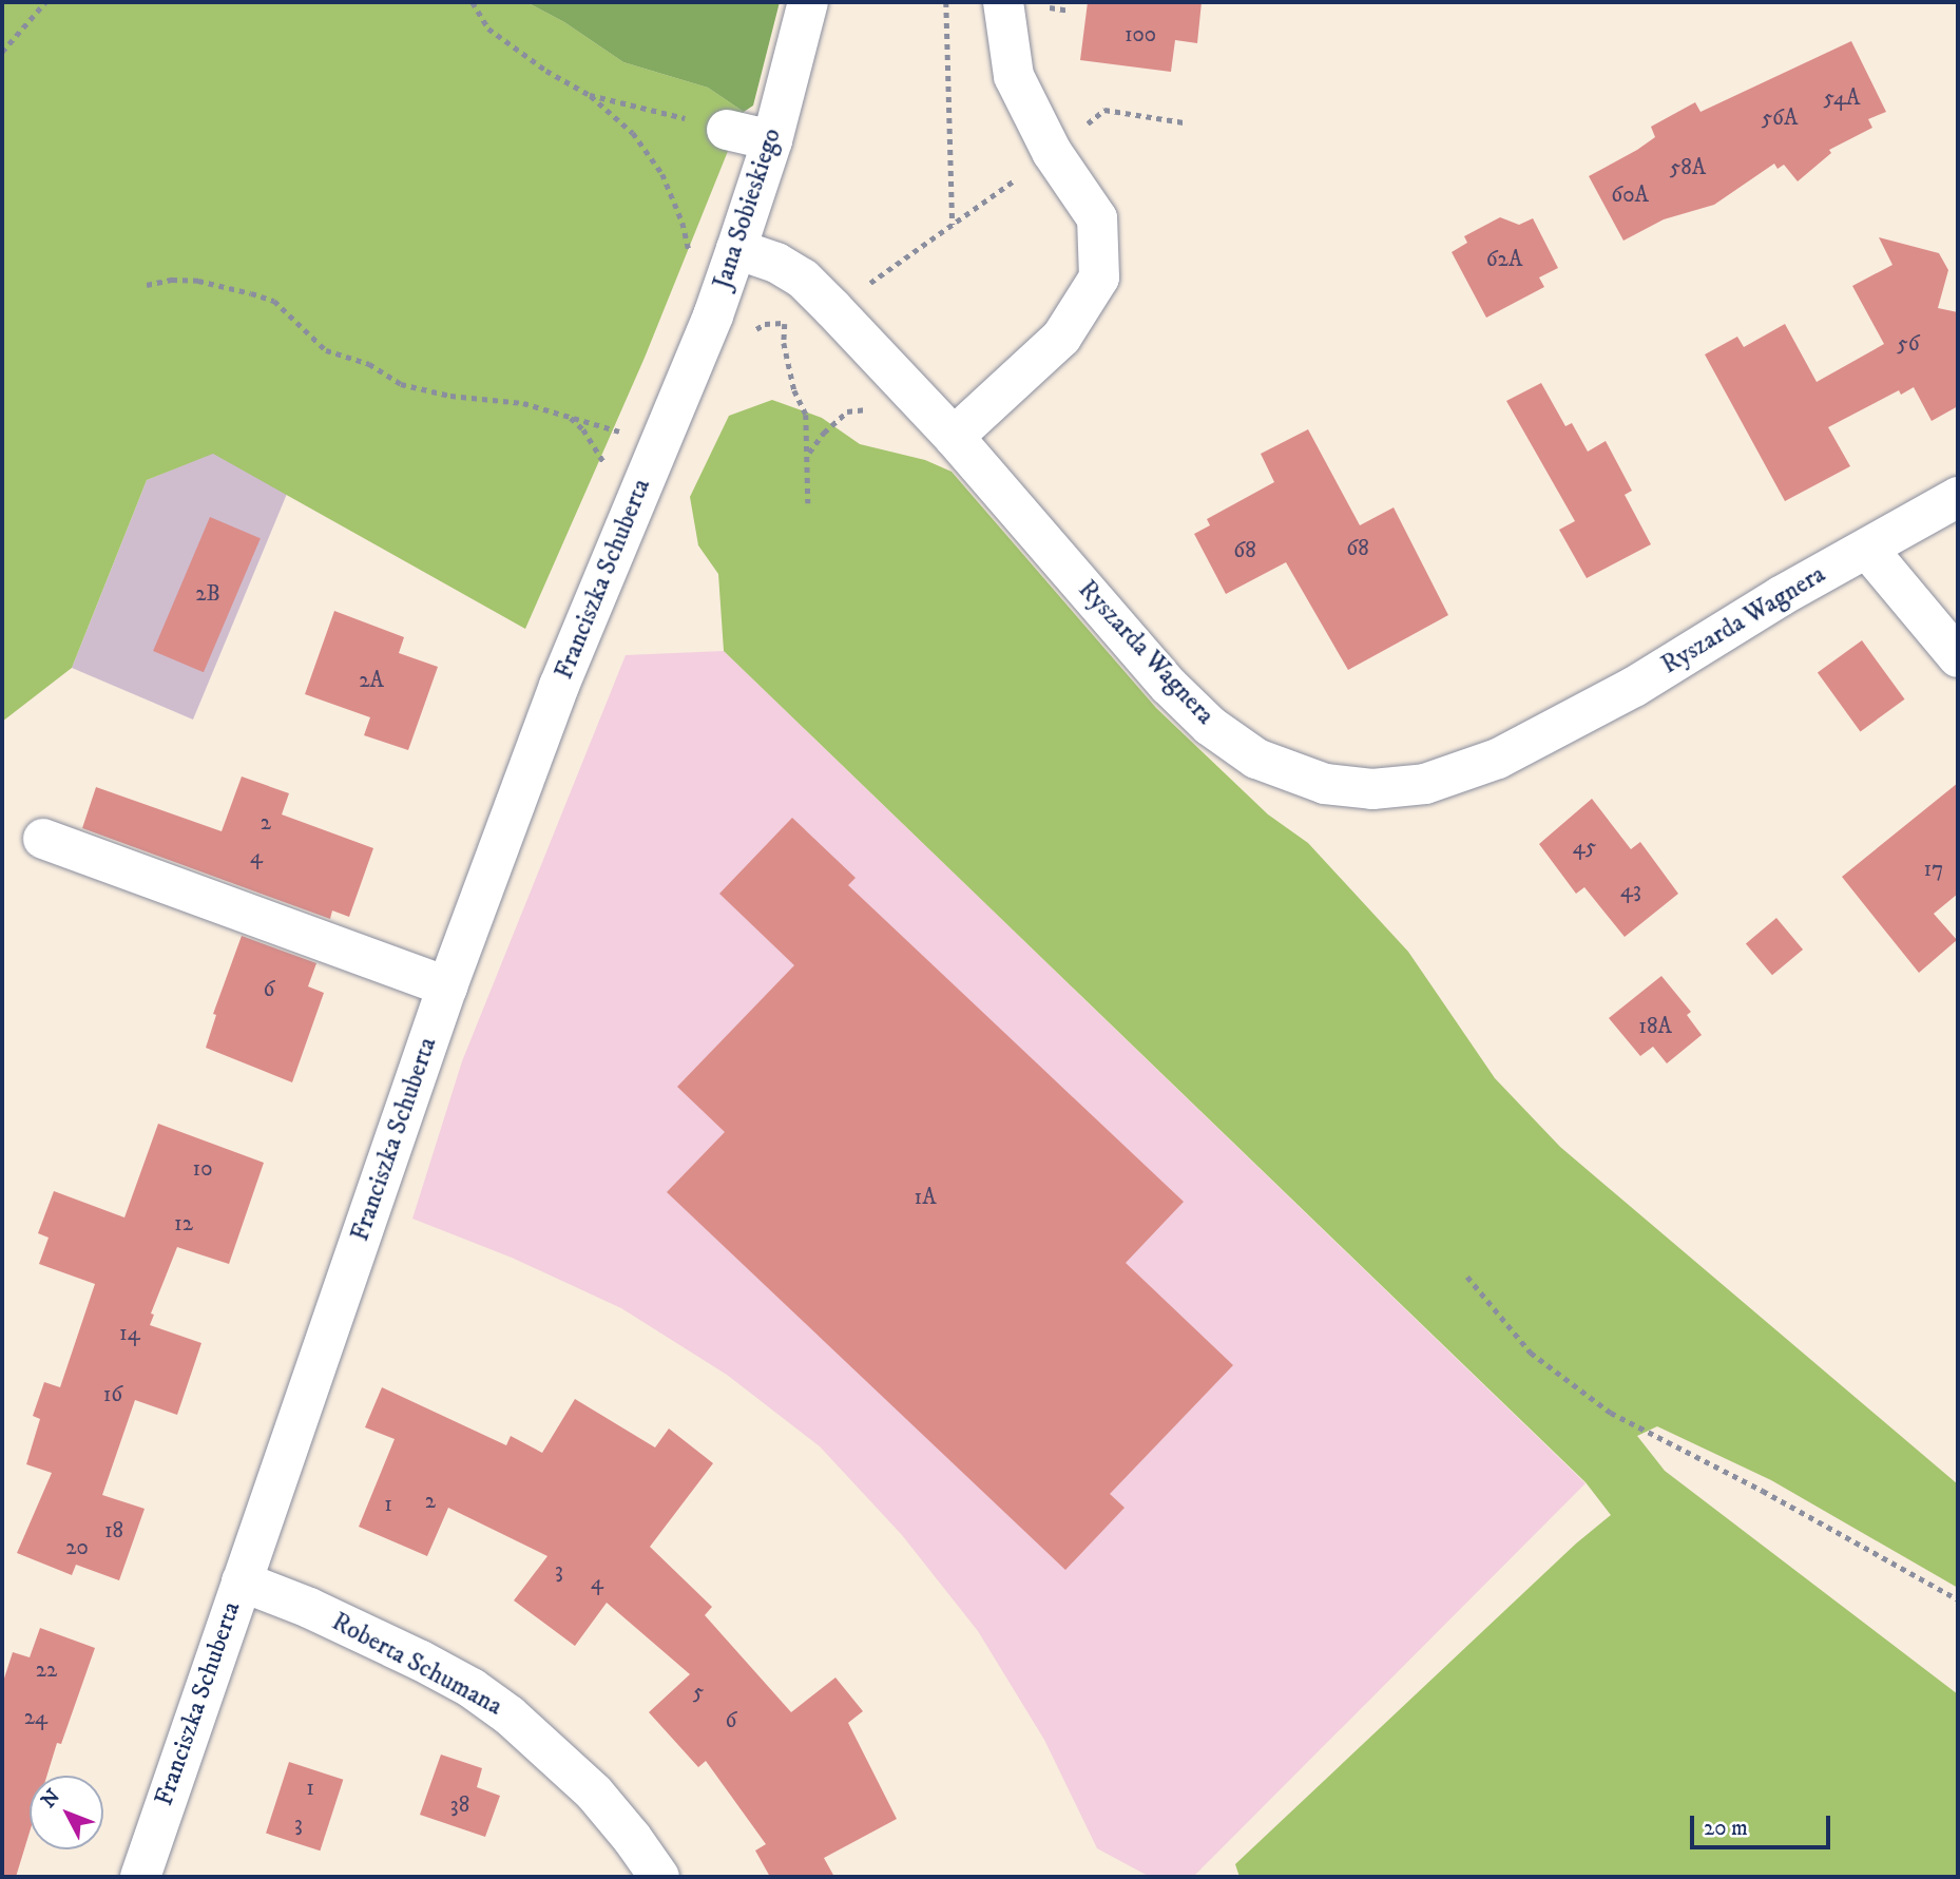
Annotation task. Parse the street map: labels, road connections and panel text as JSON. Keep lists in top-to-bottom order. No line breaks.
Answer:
{"streets":{"street":["Jana Sobieskiego","Franciszka Schuberta","Ryszarda Wagnera","Roberta Schumana"]},"crossings":[["Jana Sobieskiego","Franciszka Schuberta"],["Jana Sobieskiego","Ryszarda Wagnera"],["Franciszka Schuberta","Roberta Schumana"]],"house_numbers":["100","54A","56A","58A","60A","62A","56","68","68","2B","2A","2","45","4","17","43","6","18A","10","1A","12","14","16","2","1","18","20","3","4","22","5","24","6","1","38","3"],"scale_bar":"20 m","north":"top left"}
